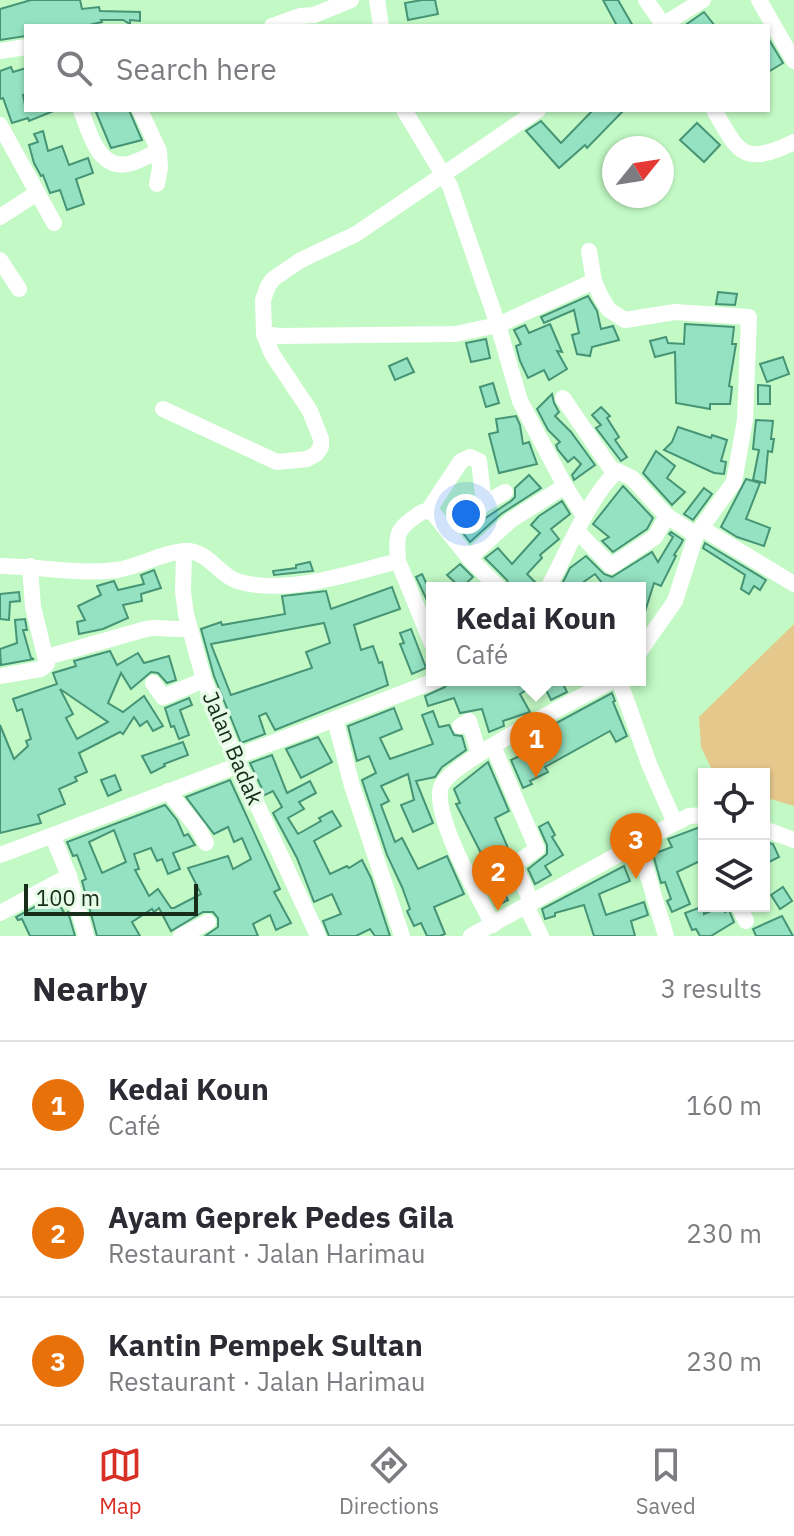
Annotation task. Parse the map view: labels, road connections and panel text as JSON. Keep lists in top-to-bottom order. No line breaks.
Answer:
{"streets":{"street":["Jalan Badak"]},"scale_bar":"100 m","north":"top right","page":{"search":"Search here","popup":["Kedai Koun","Café"],"pins":["1","3","2"],"scale":"100 m","heading":["Nearby","3 results"],"list":[{"mark":"1","name":"Kedai Koun","note":"Café","value":"160 m"},{"mark":"2","name":"Ayam Geprek Pedes Gila","note":"Restaurant · Jalan Harimau","value":"230 m"},{"mark":"3","name":"Kantin Pempek Sultan","note":"Restaurant · Jalan Harimau","value":"230 m"}],"nav":["Map","Directions","Saved"]}}
